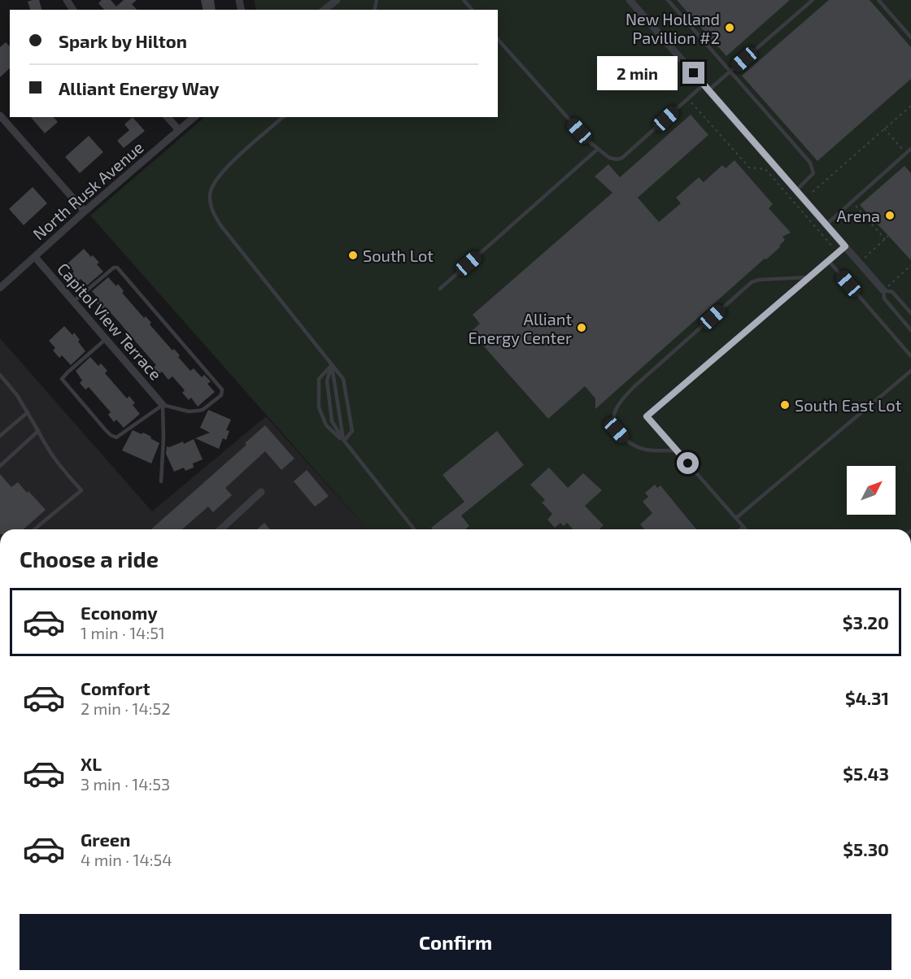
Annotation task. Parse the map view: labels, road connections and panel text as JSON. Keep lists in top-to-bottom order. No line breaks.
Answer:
{"streets":{"street":["North Rusk Avenue","Capitol View Terrace"]},"crossings":[["North Rusk Avenue","Capitol View Terrace"]],"places":["New Holland Pavillion #2","Arena","South Lot","Alliant Energy Center","South East Lot"],"north":"top right","page":{"banner":["Spark by Hilton","Alliant Energy Way"],"bubble":"2 min","heading":"Choose a ride","list":[{"name":"Economy","note":"1 min · 14:51","value":"$3.20"},{"name":"Comfort","note":"2 min · 14:52","value":"$4.31"},{"name":"XL","note":"3 min · 14:53","value":"$5.43"},{"name":"Green","note":"4 min · 14:54","value":"$5.30"}],"buttons":"Confirm"}}
